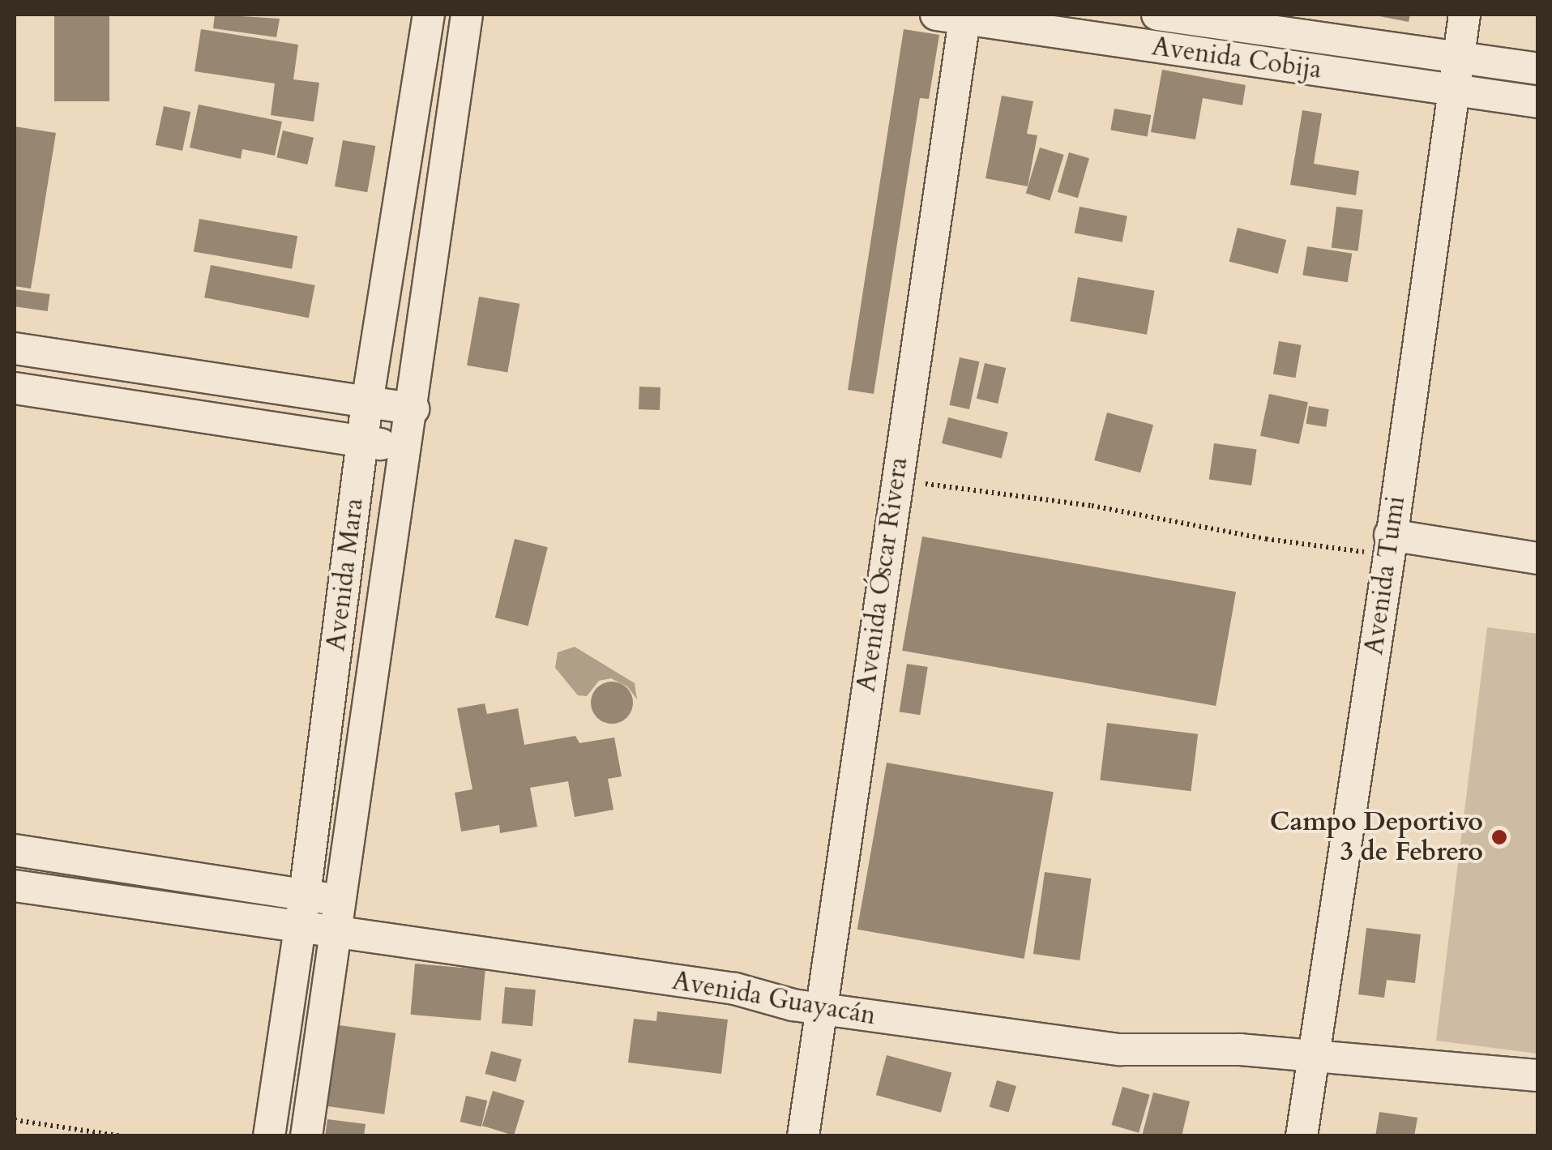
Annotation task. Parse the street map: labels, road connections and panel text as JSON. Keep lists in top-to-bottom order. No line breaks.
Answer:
{"streets":{"street":["Avenida Cobija","Avenida Mara","Avenida Óscar Rivera","Avenida Tumi","Avenida Guayacán"]},"crossings":[["Avenida Cobija","Avenida Óscar Rivera"],["Avenida Cobija","Avenida Tumi"],["Avenida Mara","Avenida Guayacán"],["Avenida Óscar Rivera","Avenida Guayacán"],["Avenida Tumi","Avenida Guayacán"]],"places":["Campo Deportivo 3 de Febrero"]}
